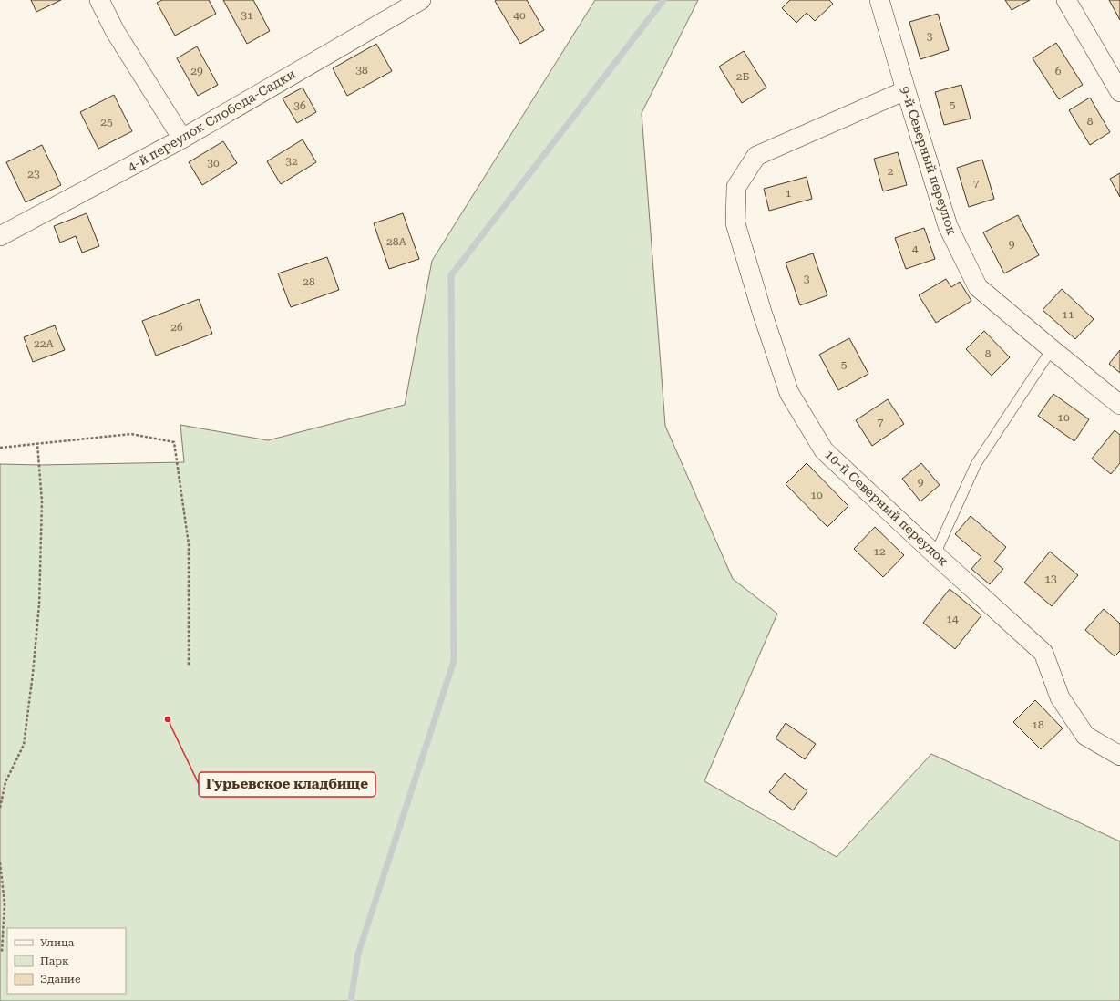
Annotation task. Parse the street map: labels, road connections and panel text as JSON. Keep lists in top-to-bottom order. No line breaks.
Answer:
{"streets":{"street":["4-й переулок Слобода-Садки","9-й Северный переулок","10-й Северный переулок"]},"crossings":[["9-й Северный переулок","10-й Северный переулок"]],"places":["Гурьевское кладбище"],"house_numbers":["31","40","3","38","29","6","2Б","5","36","8","25","32","30","2","23","7","1","28А","9","4","3","28","11","26","22А","8","5","10","7","9","10","12","13","14","18"],"legend":["Улица","Парк","Здание"]}
